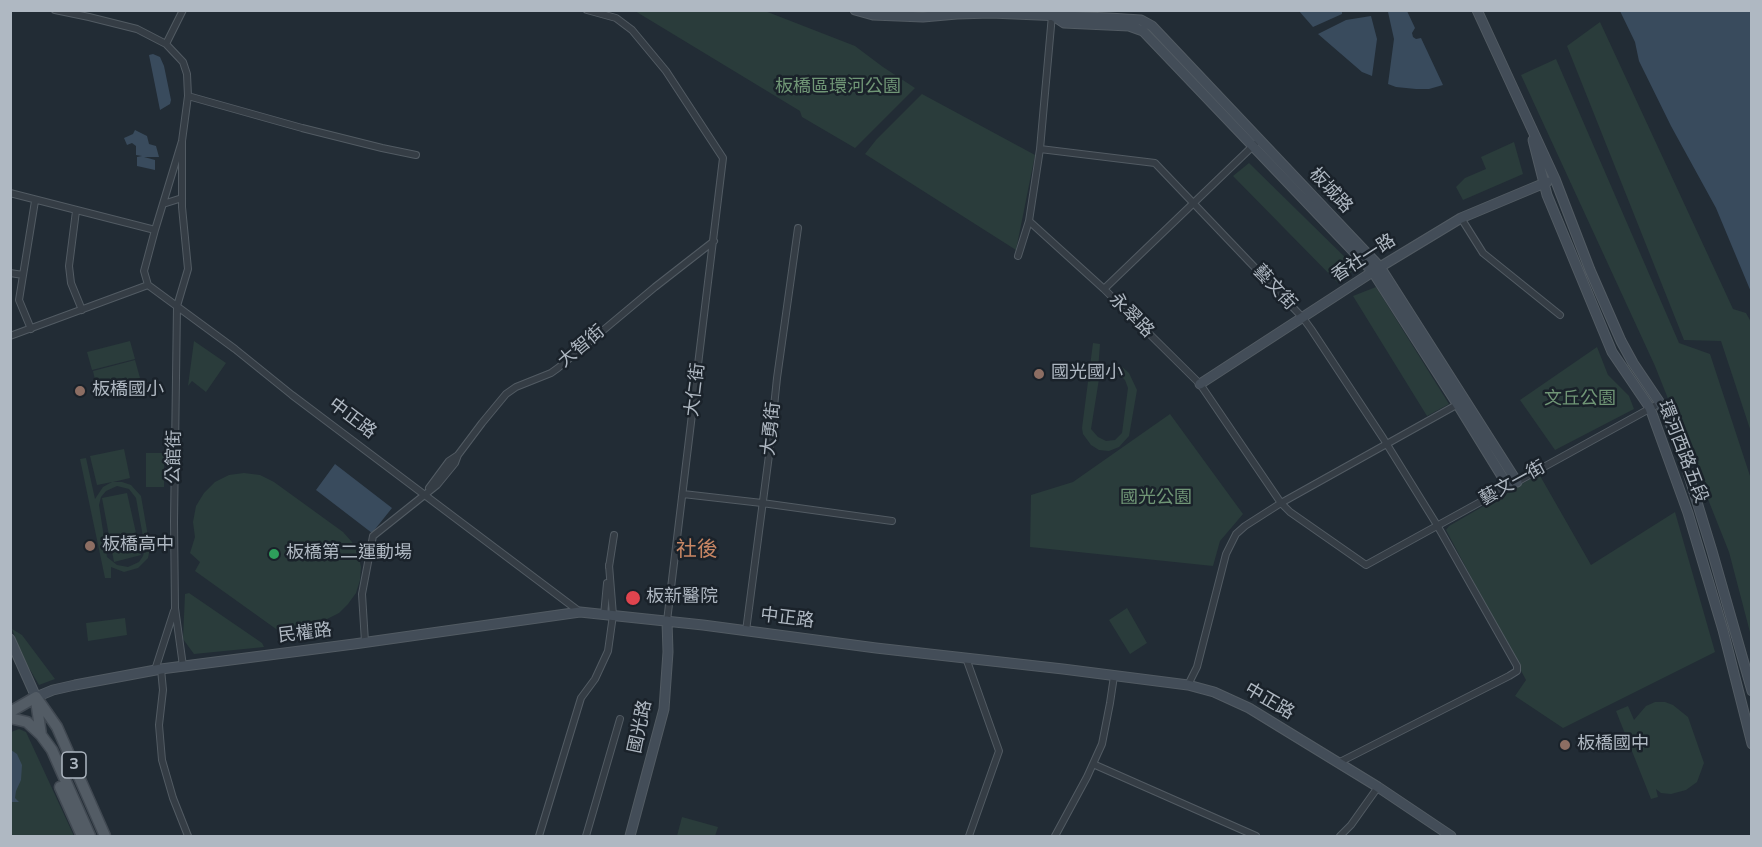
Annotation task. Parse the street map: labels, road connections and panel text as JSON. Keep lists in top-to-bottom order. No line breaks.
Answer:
{"streets":{"main road":["民權路","3"],"street":["板城路","香社一路","藝文街","永翠路","大智街","大仁街","中正路","大勇街","環河西路五段","公館街","藝文一街","國光路"]},"crossings":[["板城路","香社一路"],["板城路","藝文一街"],["香社一路","藝文街"],["香社一路","永翠路"],["香社一路","環河西路五段"],["藝文街","中正路"],["藝文街","藝文一街"],["永翠路","藝文一街"],["大智街","大仁街"],["大智街","中正路"],["大智街","民權路"],["大仁街","中正路"],["大仁街","國光路"],["中正路","大勇街"],["中正路","公館街"],["中正路","民權路"],["中正路","國光路"],["環河西路五段","藝文一街"],["公館街","民權路"],["民權路","3"]],"districts":["社後"],"parks":["板橋區環河公園","文丘公園","國光公園"],"places":["國光國小","板橋國小","板橋高中","板橋第二運動場","板新醫院","板橋國中"]}
